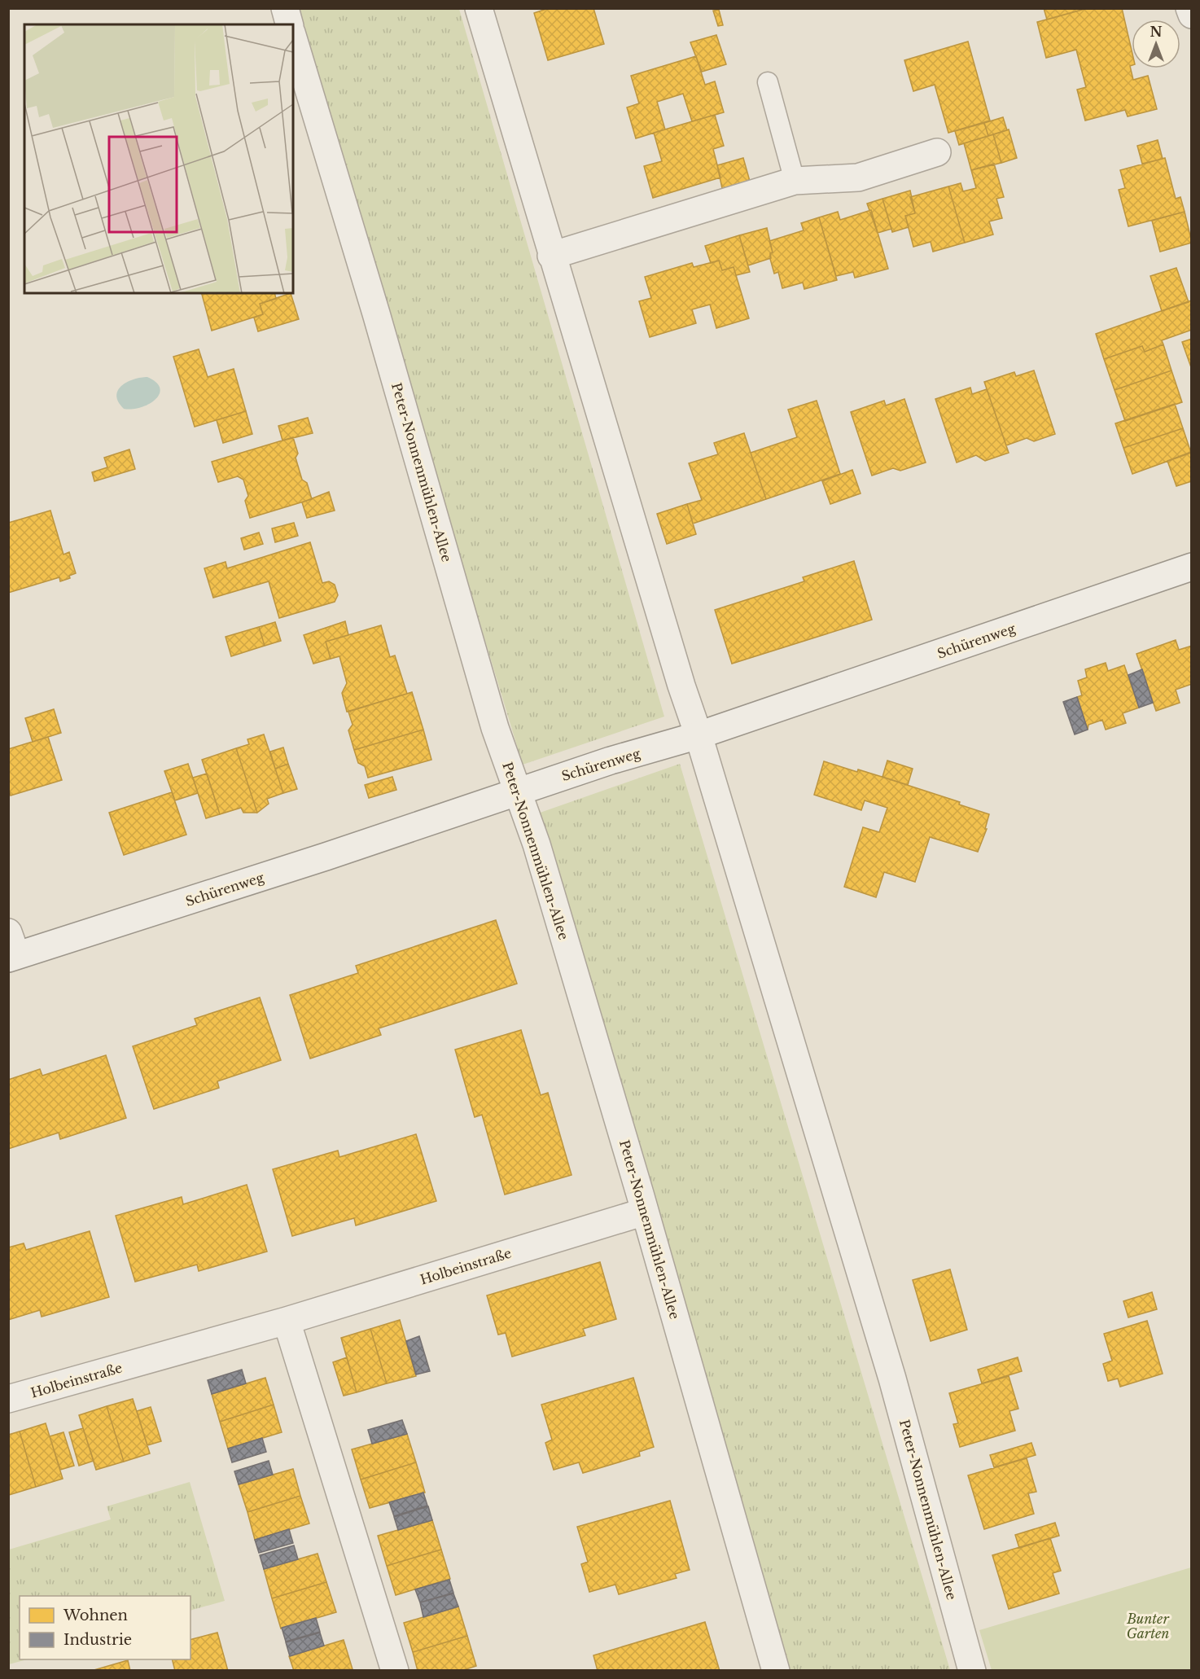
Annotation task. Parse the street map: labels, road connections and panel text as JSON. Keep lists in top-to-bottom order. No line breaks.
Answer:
{"streets":{"street":["Peter-Nonnenmühlen-Allee","Schürenweg","Holbeinstraße"]},"crossings":[["Peter-Nonnenmühlen-Allee","Schürenweg"],["Peter-Nonnenmühlen-Allee","Holbeinstraße"]],"parks":["Bunter Garten"],"legend":["Wohnen","Industrie"],"north":"top"}
